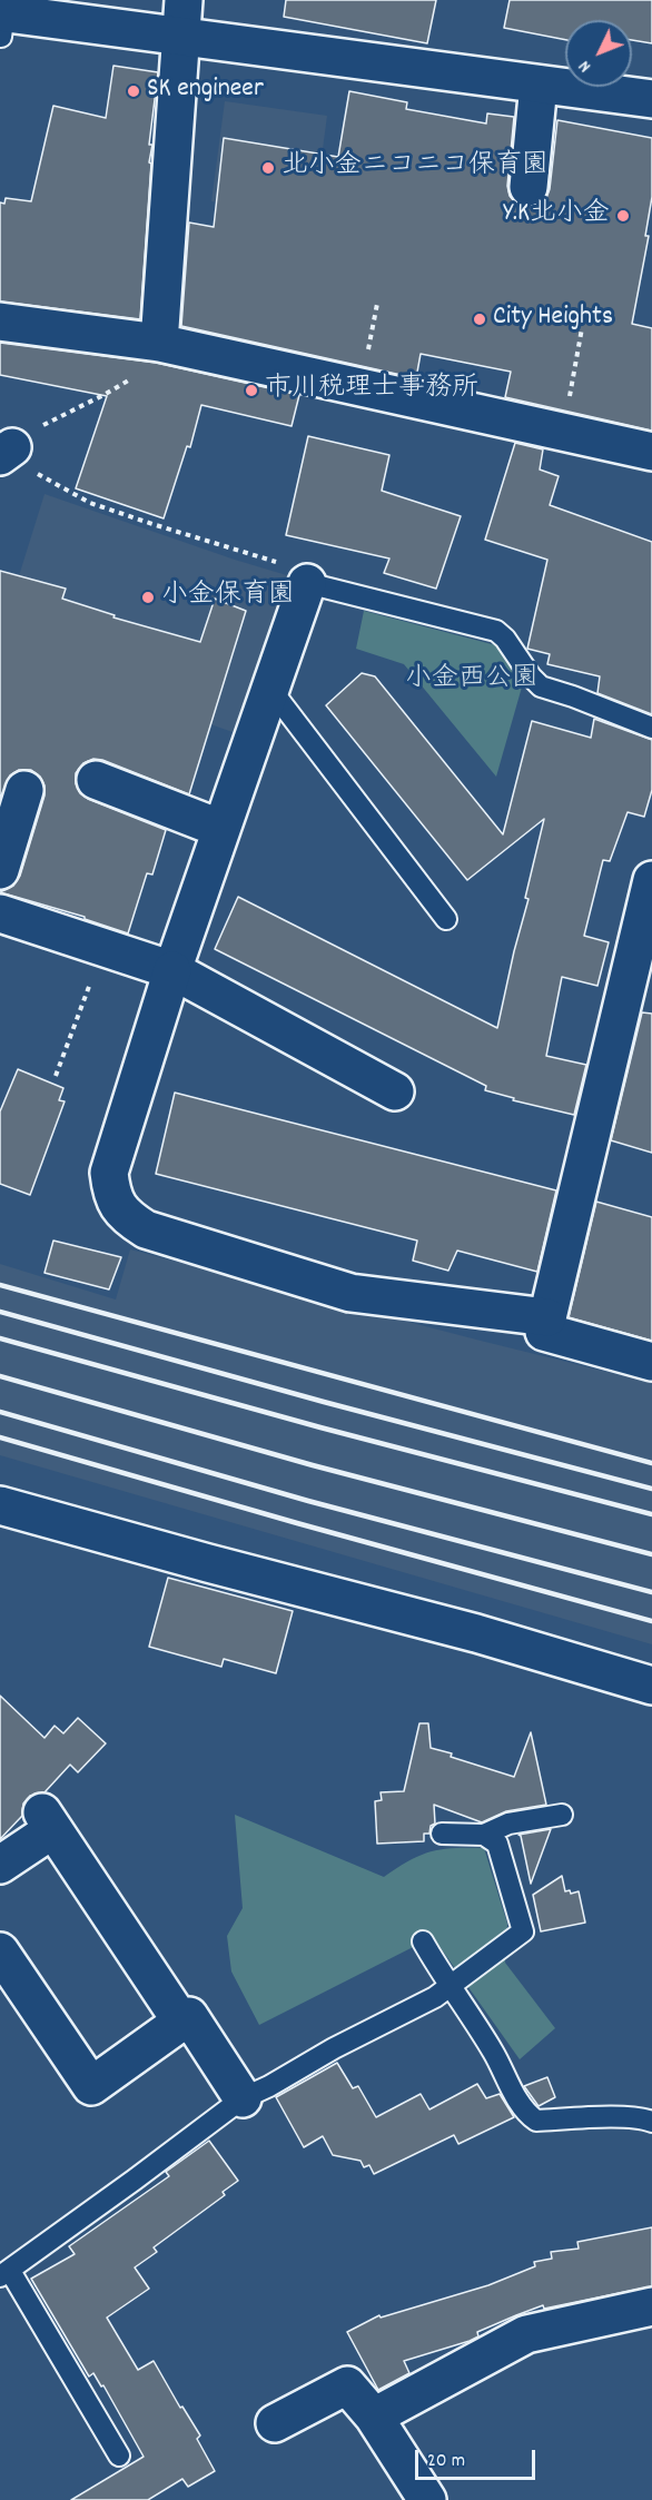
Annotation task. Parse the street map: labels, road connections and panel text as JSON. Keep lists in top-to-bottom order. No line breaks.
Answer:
{"parks":["小金西公園"],"places":["SK engineer","北小金ニコニコ保育園","Y.K北小金","City Heights","市川税理士事務所","小金保育園"],"scale_bar":"20 m","north":"bottom left"}
